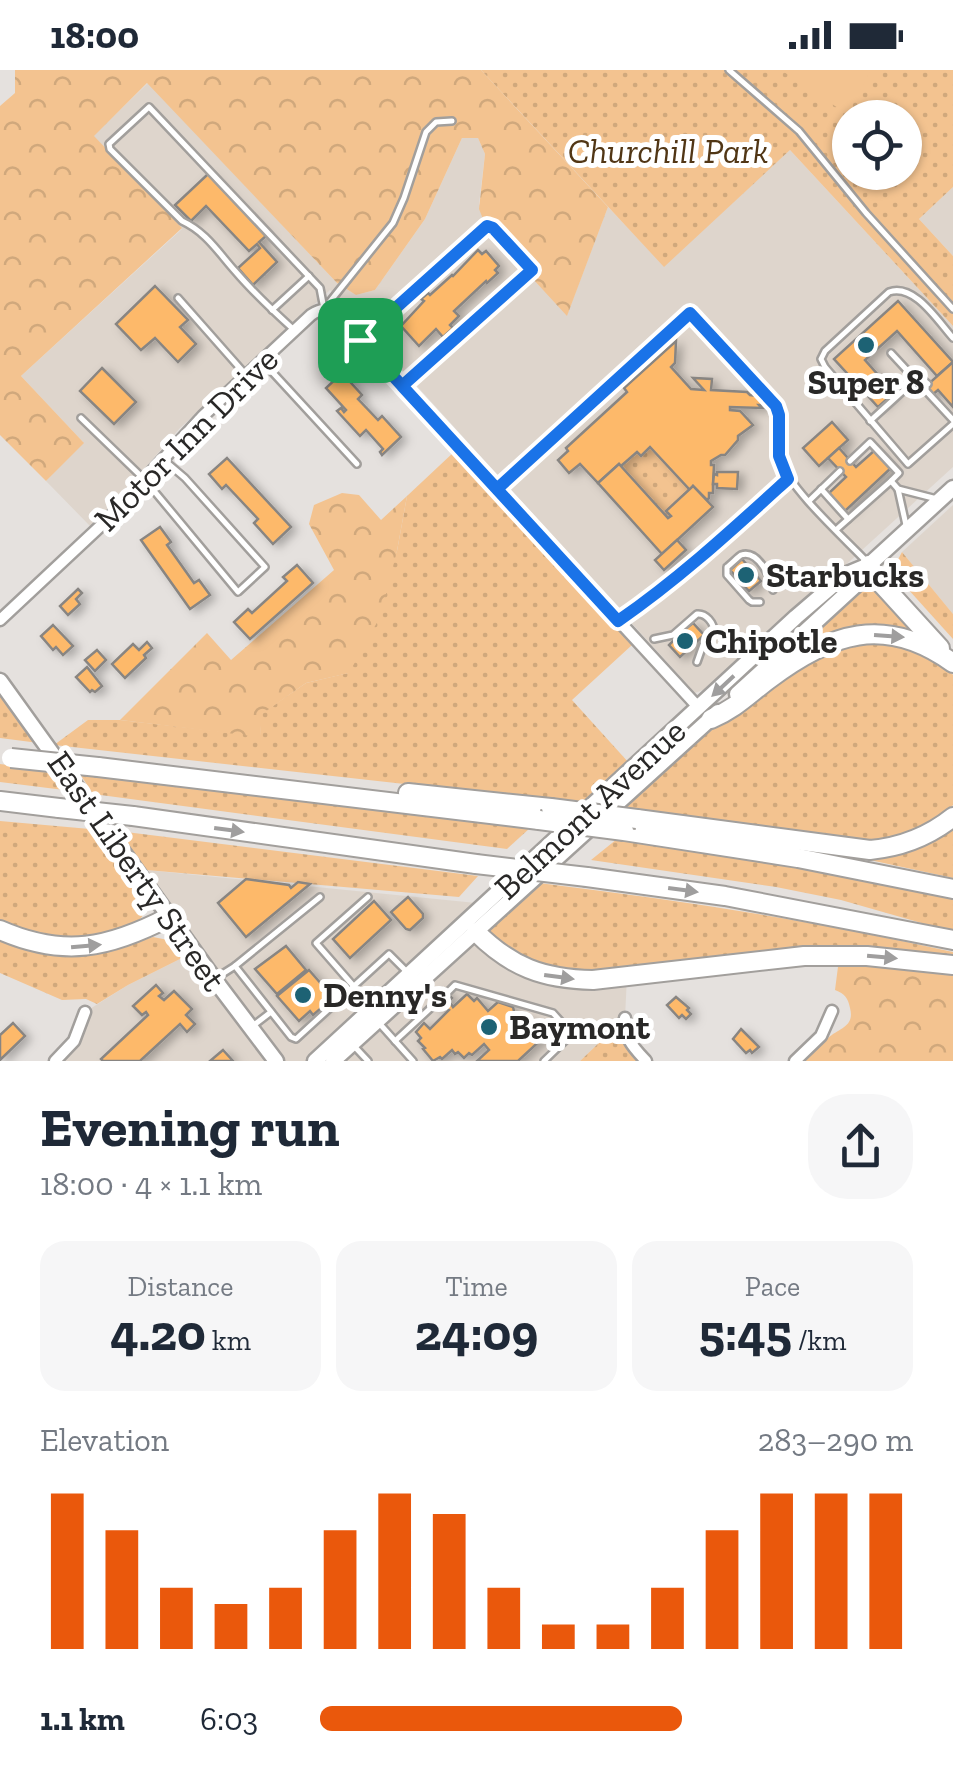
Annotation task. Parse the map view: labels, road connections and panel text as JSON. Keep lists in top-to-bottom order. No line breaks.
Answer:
{"streets":{"main road":["Belmont Avenue","East Liberty Street"],"street":["Motor Inn Drive"]},"parks":["Churchill Park"],"places":["Super 8","Starbucks","Chipotle","Denny's","Baymont"],"page":{"status":"18:00","heading":["Evening run","18:00 · 4 × 1.1 km"],"stats":[["Distance","4.20 km"],["Time","24:09"],["Pace","5:45 /km"]],"chart":["Elevation","283–290 m"],"list":[{"name":"1.1 km","note":"6:03"}]}}
